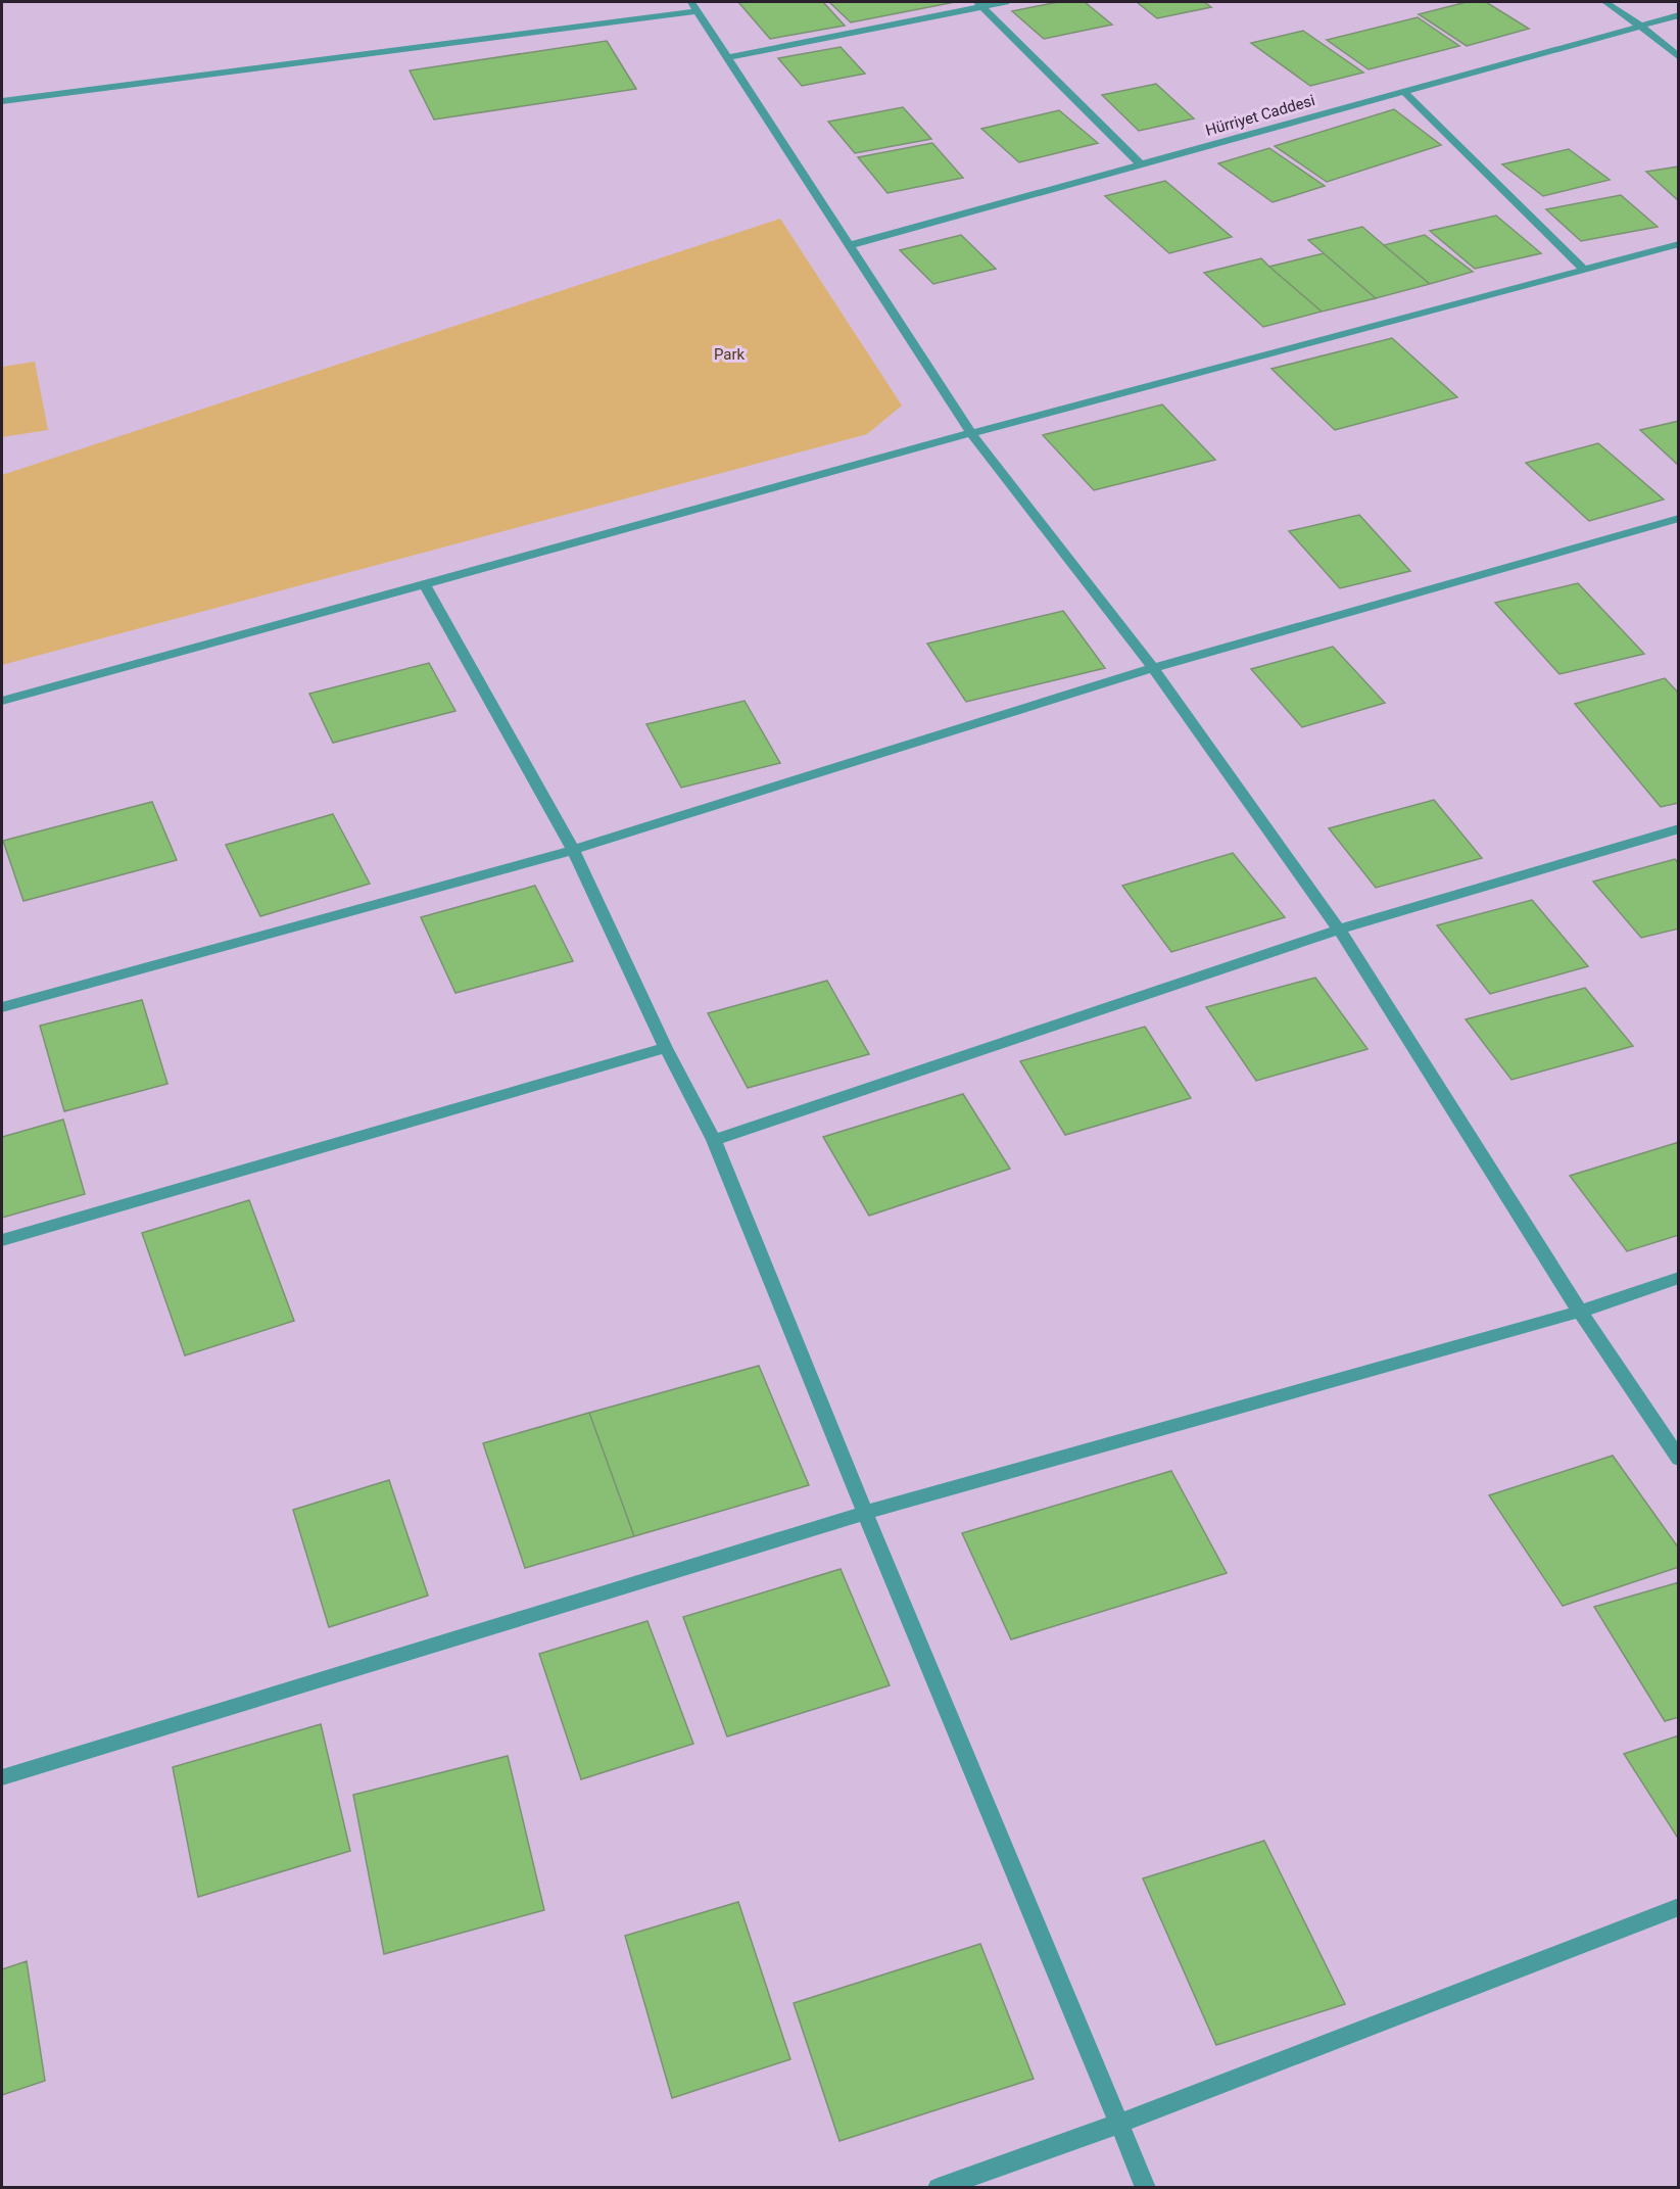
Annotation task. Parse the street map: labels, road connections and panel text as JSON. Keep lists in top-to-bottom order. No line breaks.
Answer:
{"streets":{"street":["Hürriyet Caddesi"]},"parks":["Park"]}
